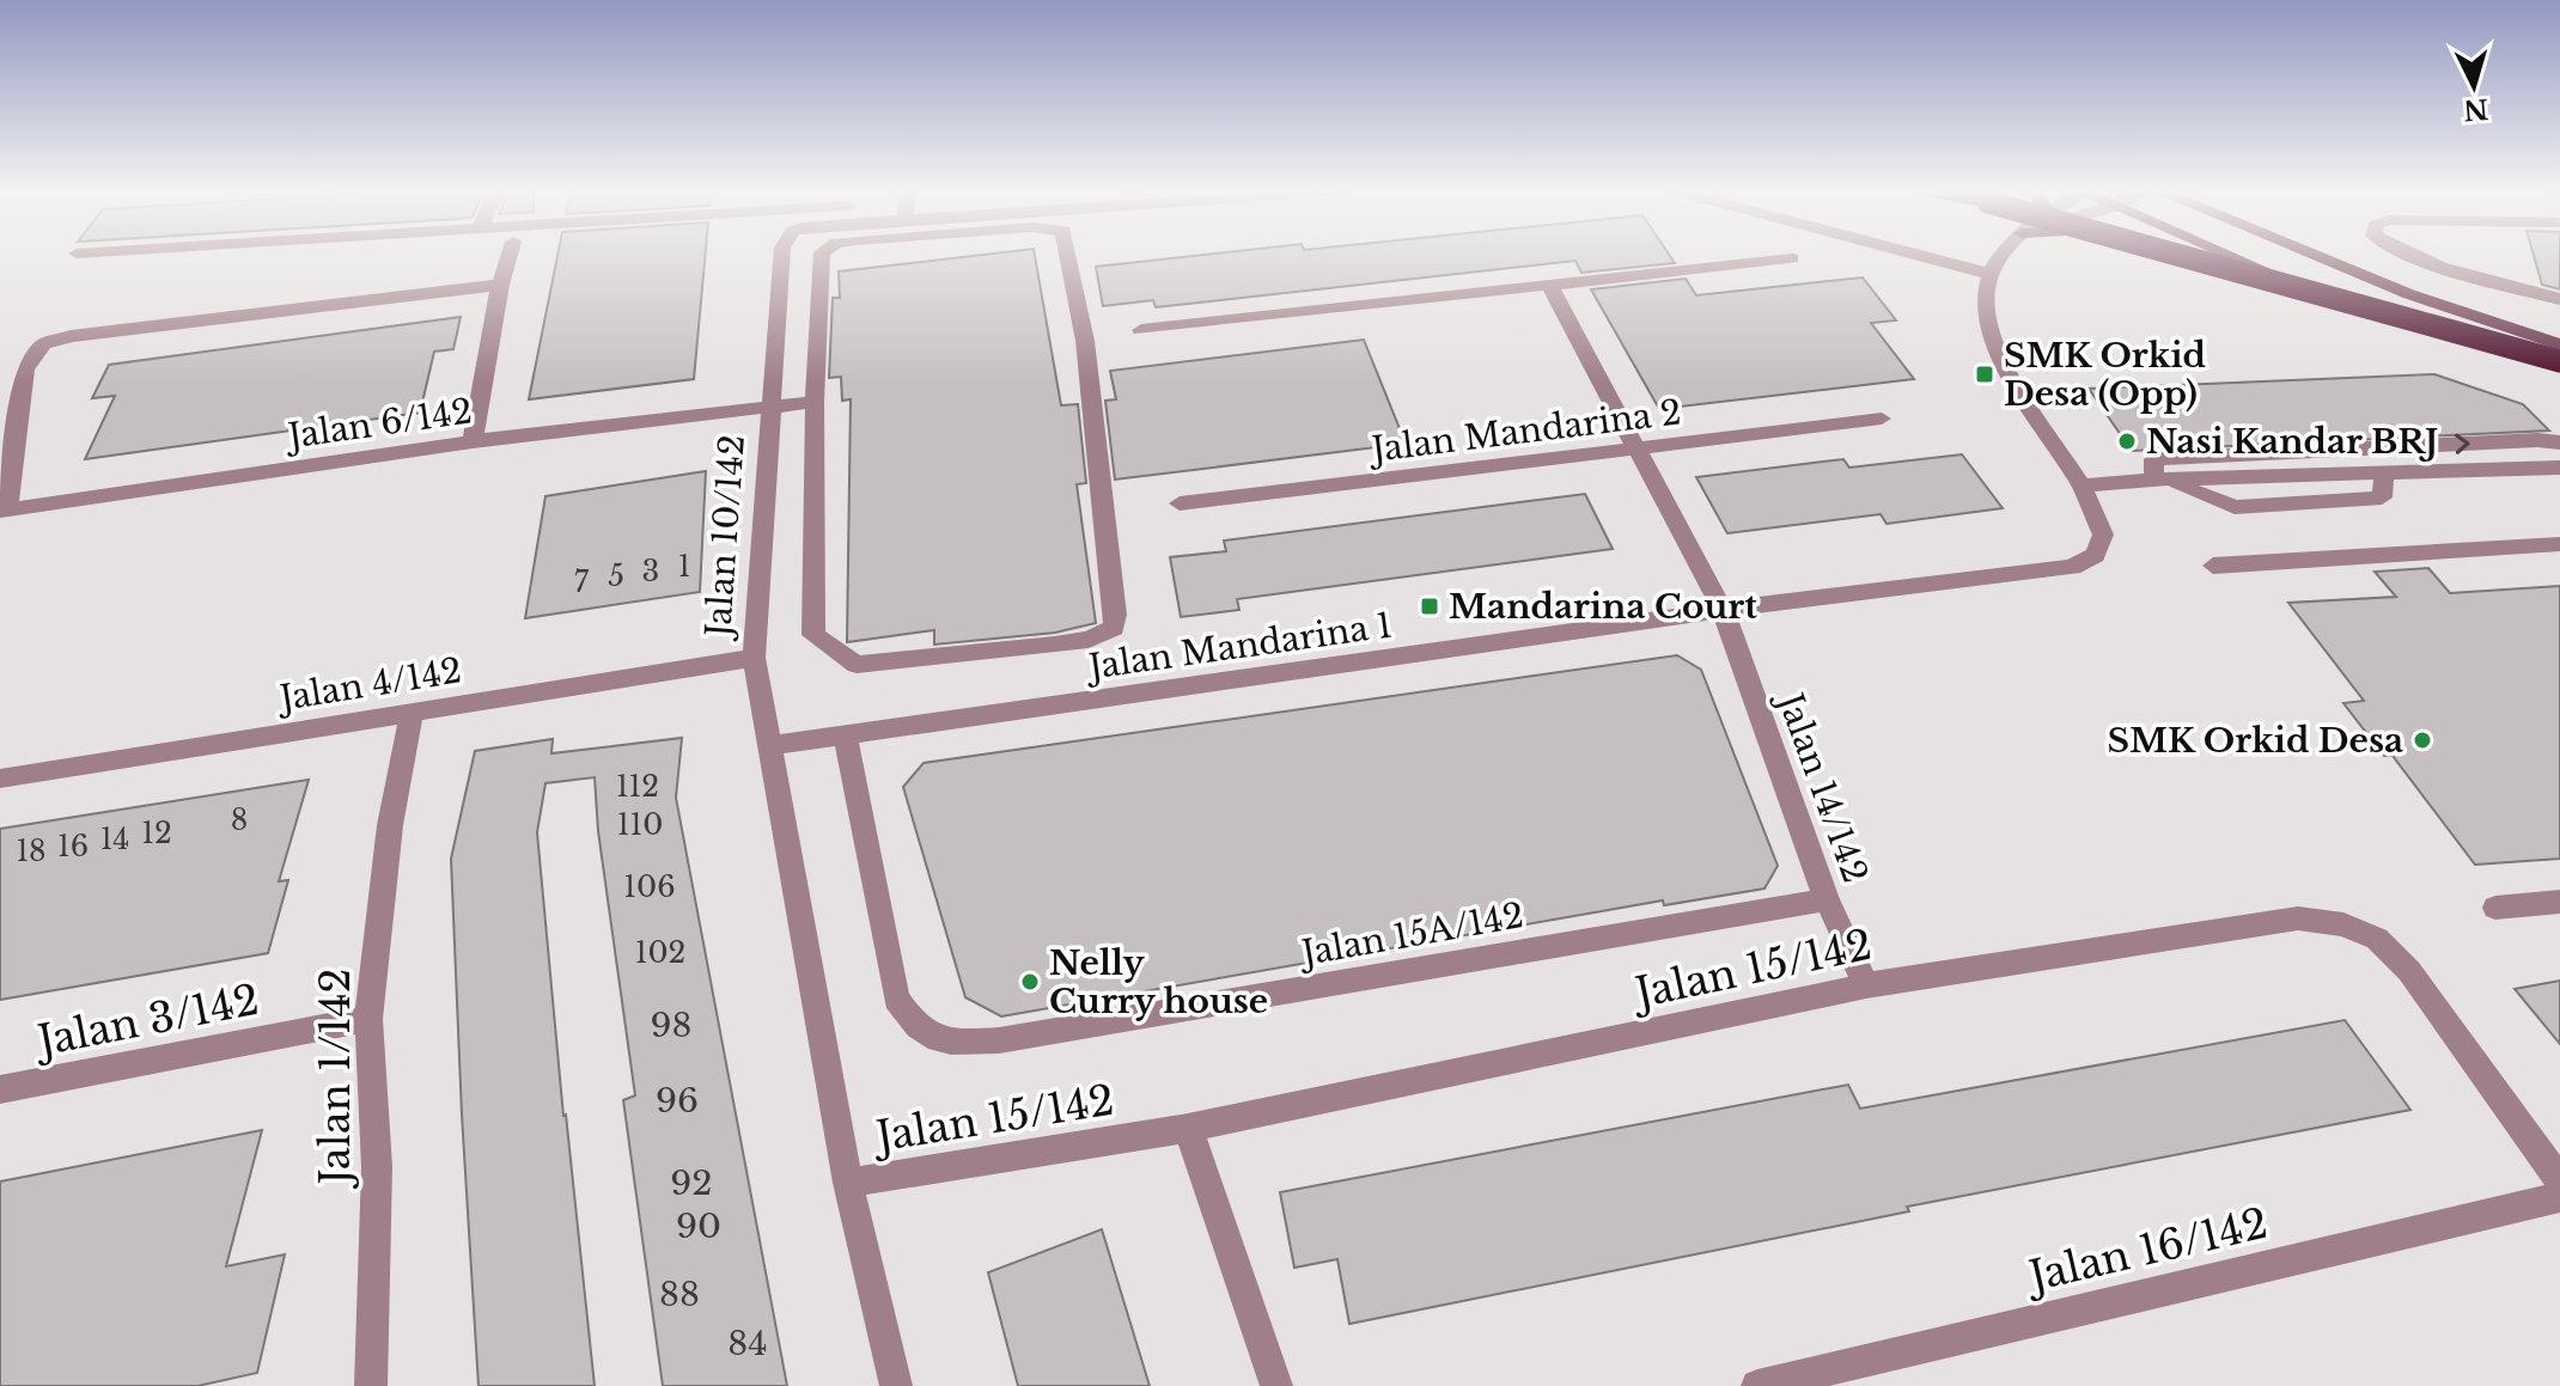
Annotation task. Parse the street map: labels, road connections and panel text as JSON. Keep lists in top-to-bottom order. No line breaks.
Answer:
{"streets":{"street":["Jalan 6/142","Jalan Mandarina 2","Jalan 10/142","Jalan Mandarina 1","Jalan 4/142","Jalan 14/142","Jalan 15A/142","Jalan 15/142","Jalan 3/142","Jalan 1/142","Jalan 16/142"]},"crossings":[["Jalan 6/142","Jalan 10/142"],["Jalan 10/142","Jalan Mandarina 1"],["Jalan 10/142","Jalan 4/142"],["Jalan 10/142","Jalan 15/142"],["Jalan Mandarina 1","Jalan 14/142"],["Jalan Mandarina 1","Jalan 15A/142"],["Jalan 4/142","Jalan 1/142"],["Jalan 14/142","Jalan 15A/142"],["Jalan 14/142","Jalan 15/142"],["Jalan 3/142","Jalan 1/142"]],"places":{"transit":["SMK Orkid Desa (Opp)","Mandarina Court"],"other":["Nasi Kandar BRJ","SMK Orkid Desa","Nelly Curry house"]},"house_numbers":["1","3","5","7","112","8","110","12","14","16","18","106","102","98","96","92","90","88","84"],"north":"bottom"}
